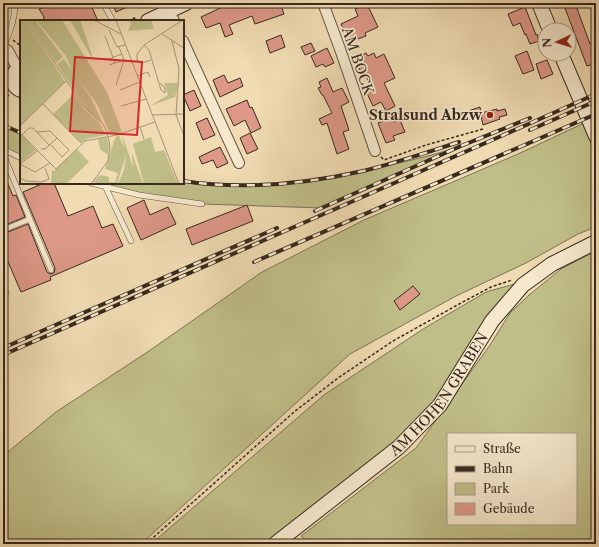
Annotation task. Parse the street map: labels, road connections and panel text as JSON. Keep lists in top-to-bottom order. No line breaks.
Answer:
{"streets":{"street":["AM BOCK","AM HOHEN GRABEN"]},"places":["Stralsund Abzw"],"legend":["Straße","Bahn","Park","Gebäude"],"north":"left"}
